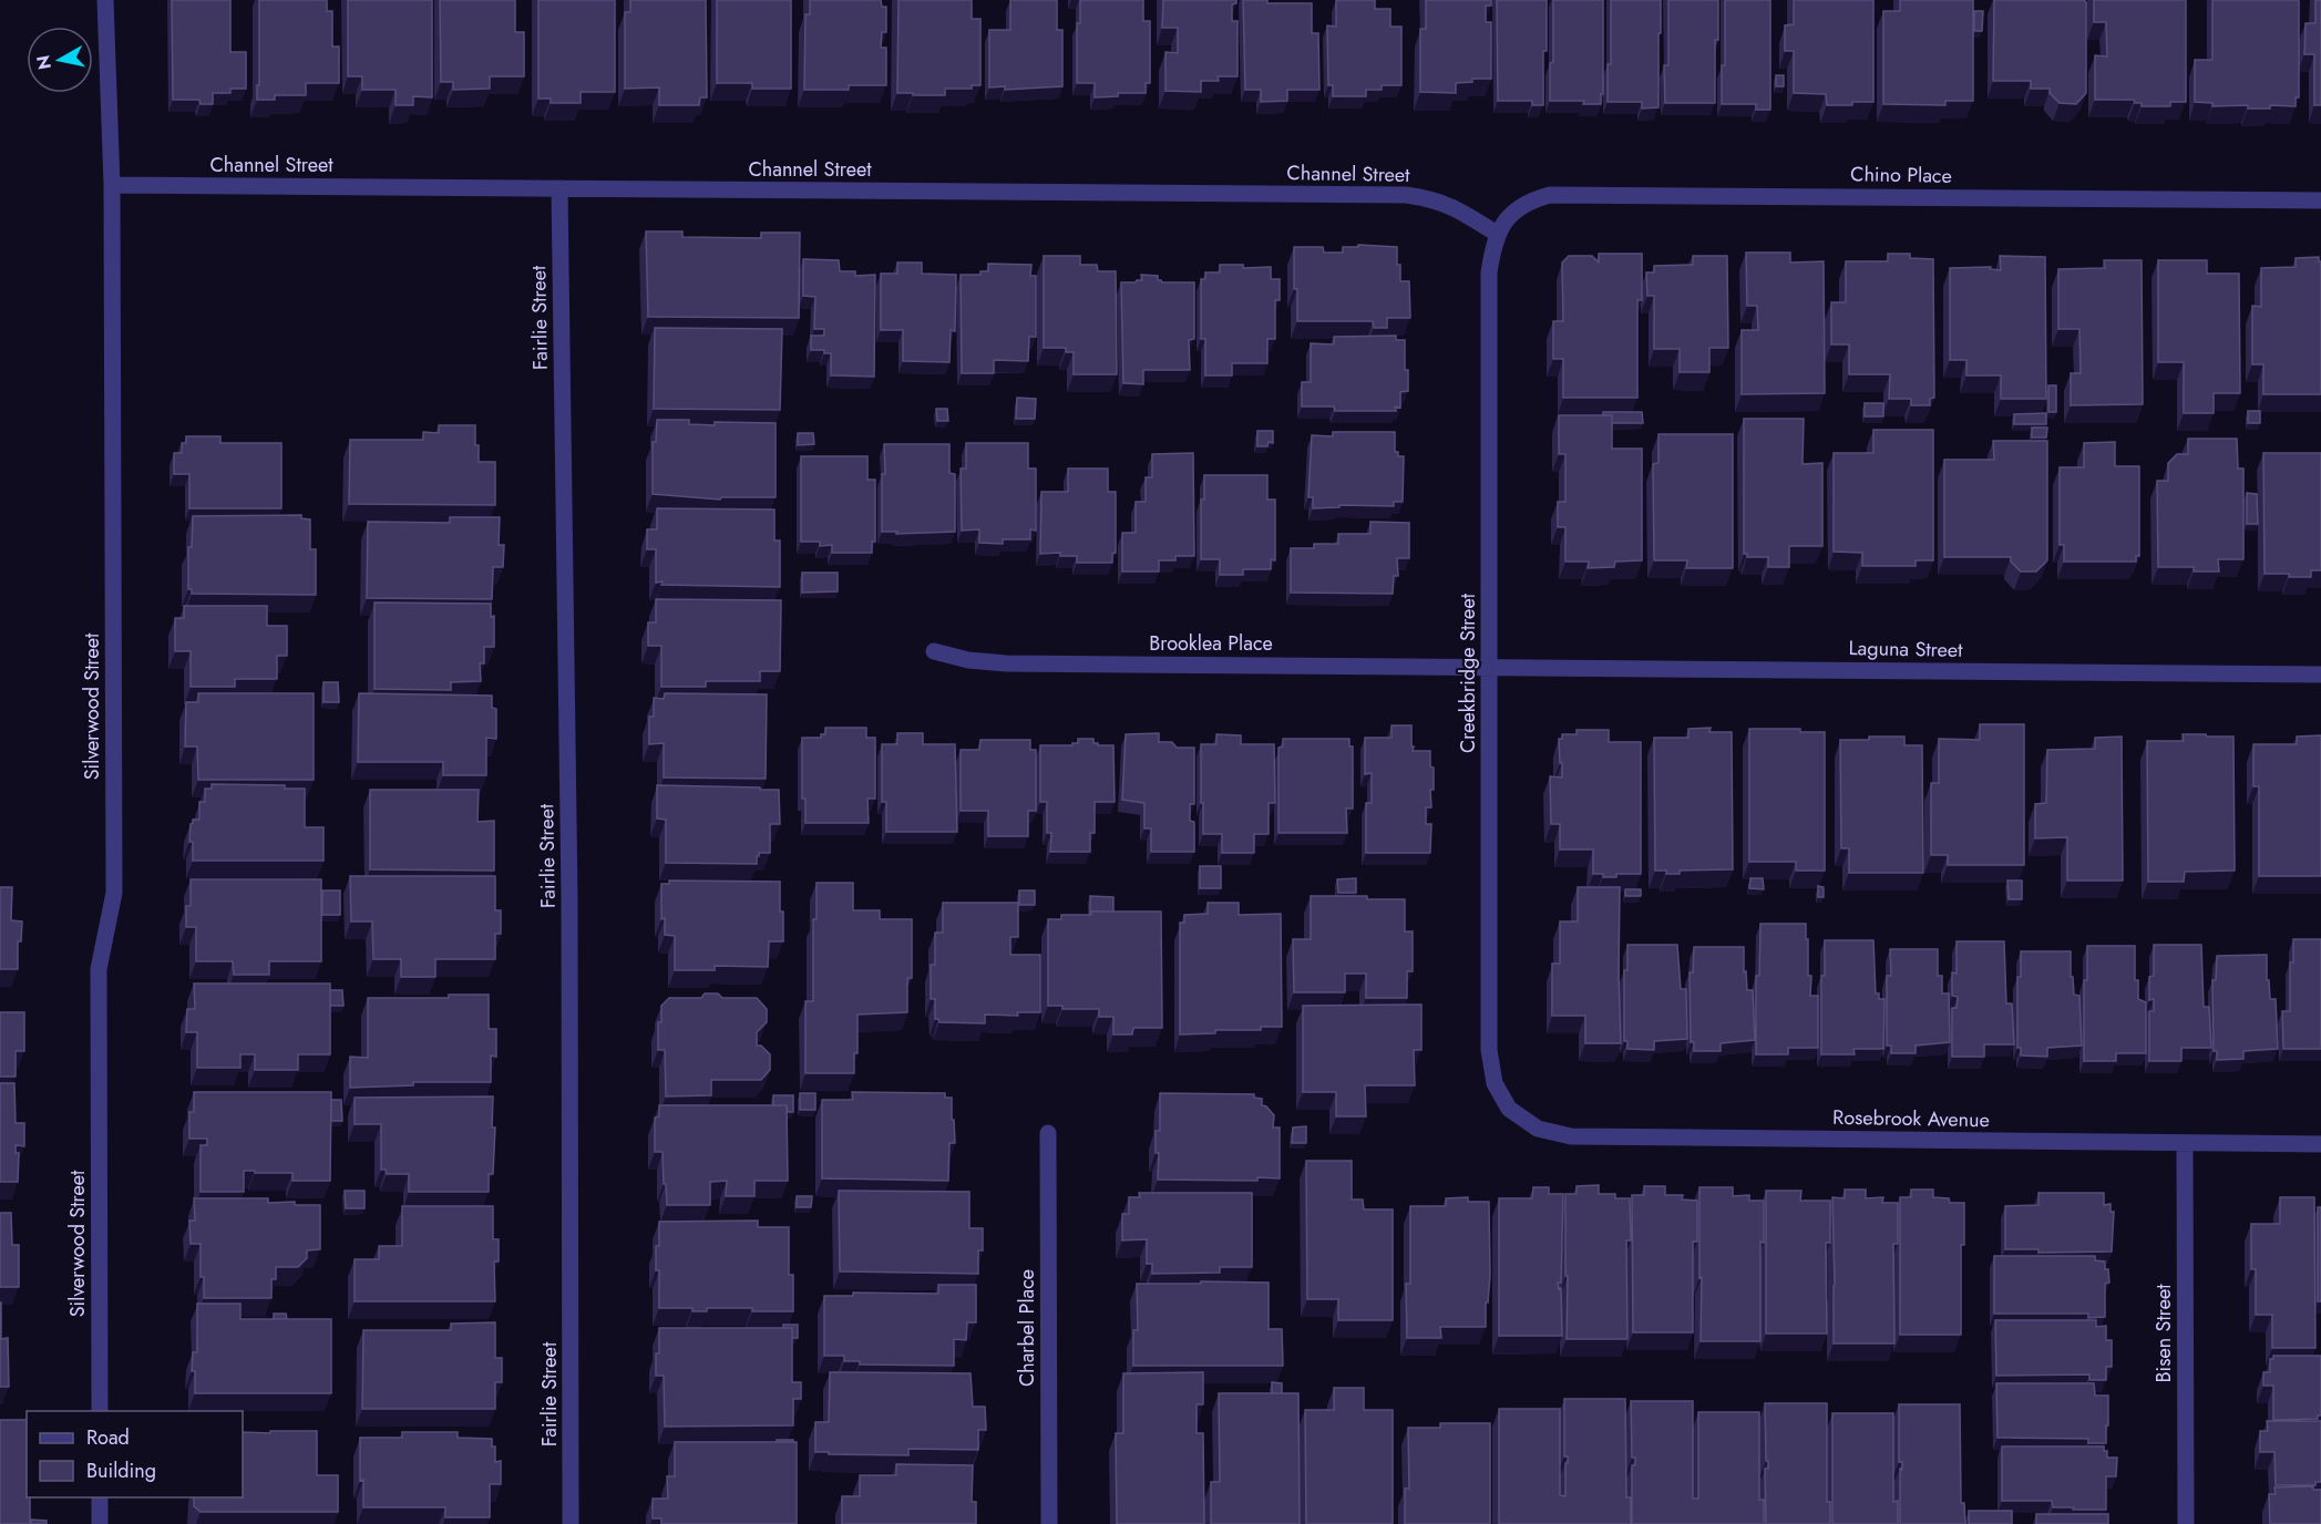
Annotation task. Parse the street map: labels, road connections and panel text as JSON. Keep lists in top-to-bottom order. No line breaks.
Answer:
{"streets":{"street":["Channel Street","Chino Place","Fairlie Street","Brooklea Place","Laguna Street","Creekbridge Street","Silverwood Street","Rosebrook Avenue","Charbel Place","Bisen Street"]},"crossings":[["Channel Street","Chino Place"],["Channel Street","Fairlie Street"],["Channel Street","Creekbridge Street"],["Channel Street","Silverwood Street"],["Chino Place","Creekbridge Street"],["Brooklea Place","Laguna Street"],["Brooklea Place","Creekbridge Street"],["Laguna Street","Creekbridge Street"],["Creekbridge Street","Rosebrook Avenue"],["Rosebrook Avenue","Bisen Street"]],"legend":["Road","Building"],"north":"left"}
